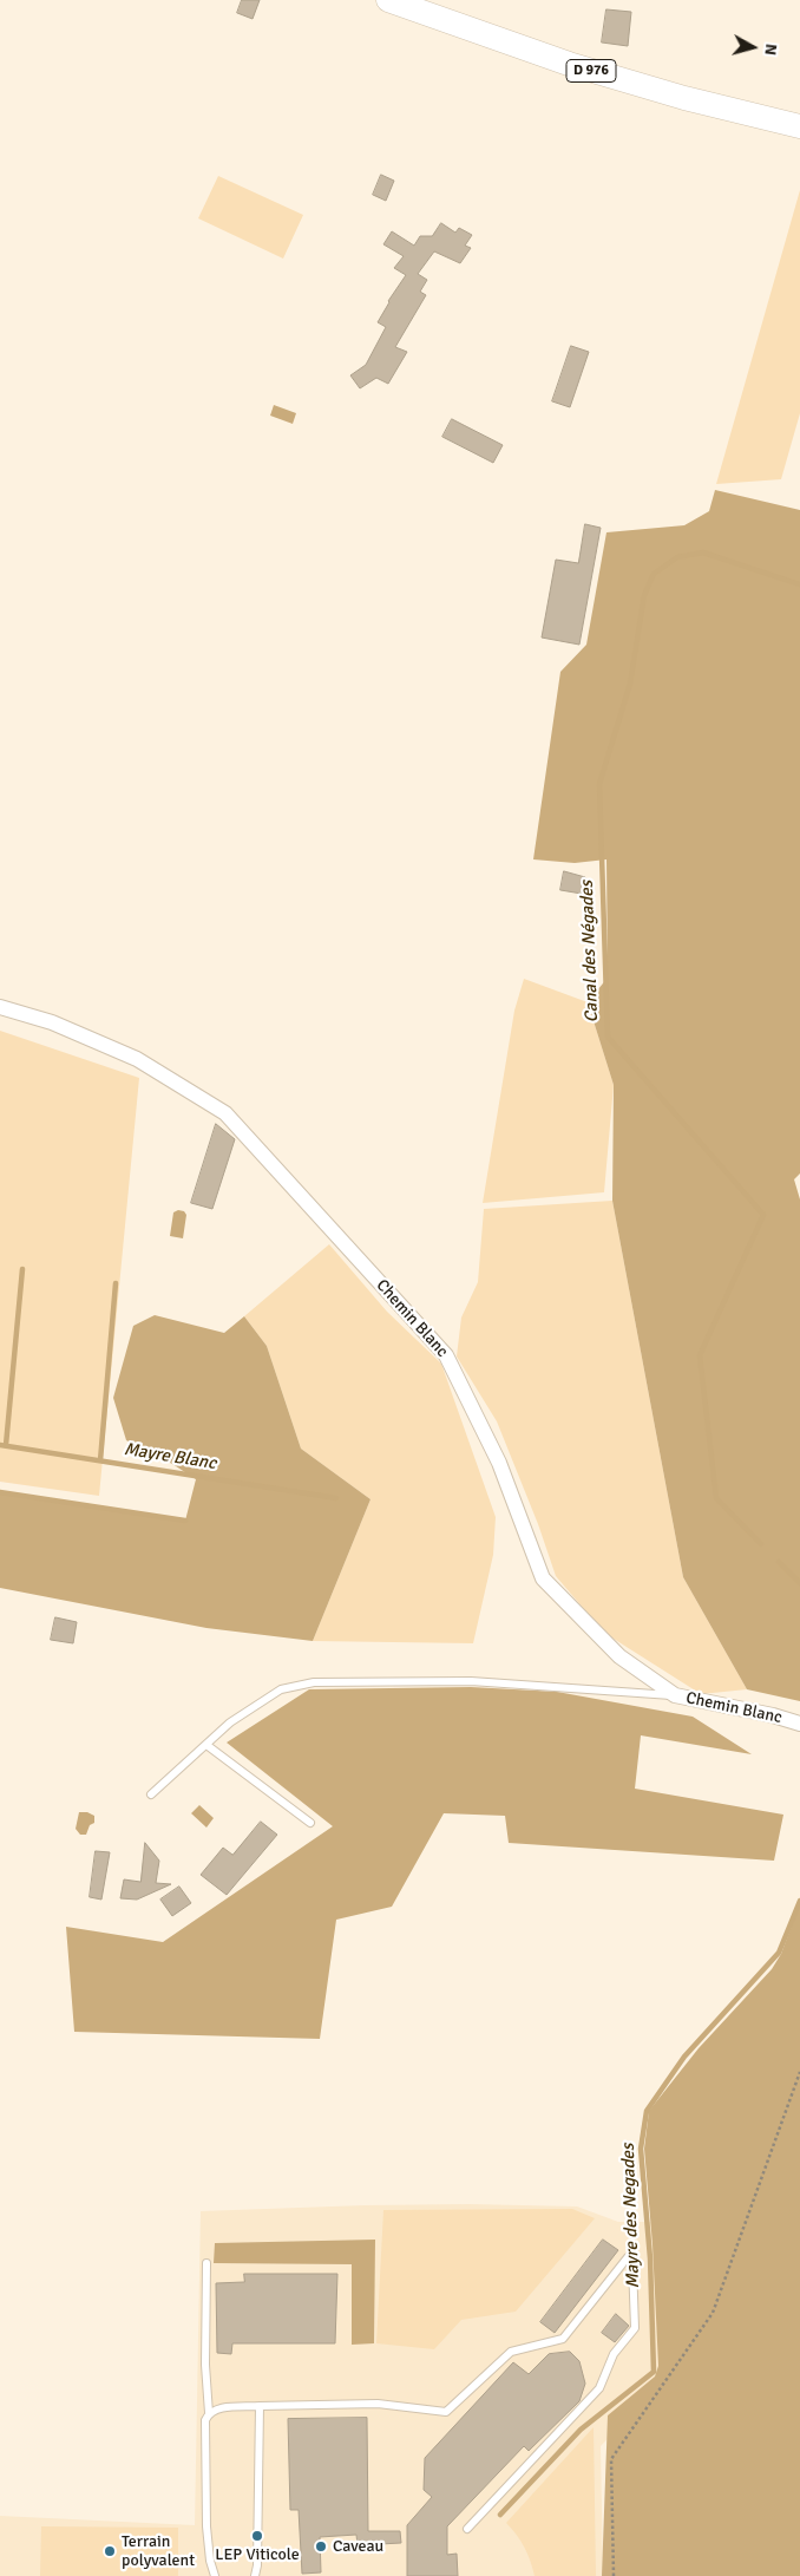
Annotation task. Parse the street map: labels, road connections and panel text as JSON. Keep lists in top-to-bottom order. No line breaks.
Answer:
{"streets":{"main road":["D 976"],"street":["Chemin Blanc"]},"water":["Canal des Négades","Mayre Blanc","Mayre des Negades"],"places":["LEP Viticole","Caveau","Terrain polyvalent"],"north":"right"}
